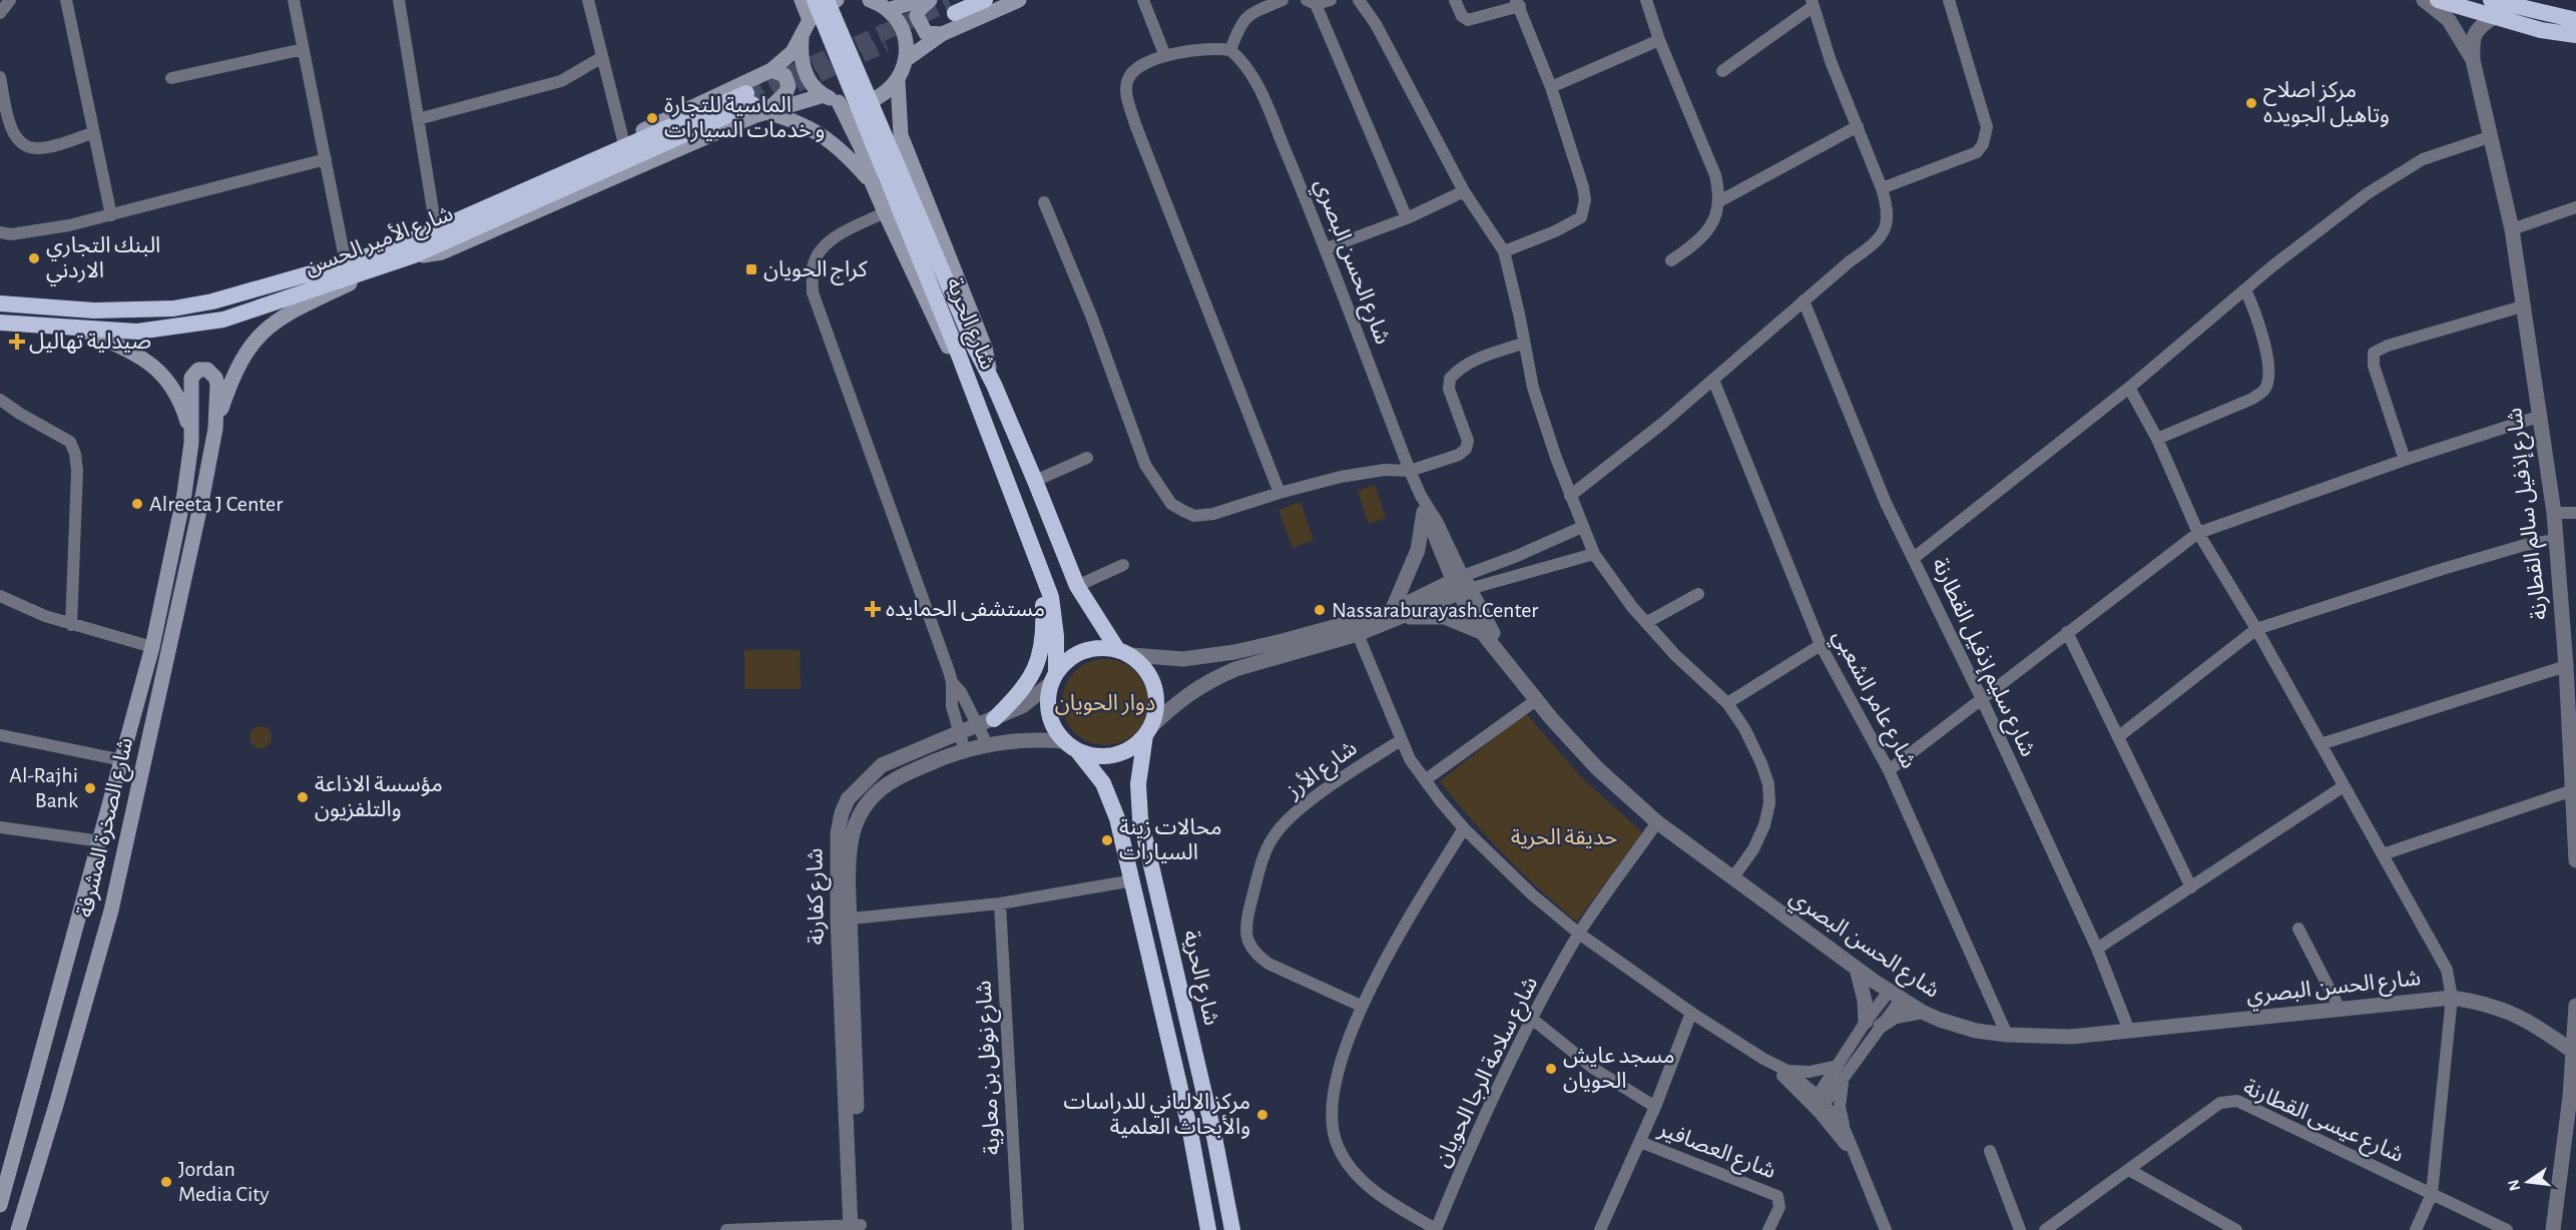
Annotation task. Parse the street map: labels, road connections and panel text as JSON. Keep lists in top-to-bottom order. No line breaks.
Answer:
{"streets":{"highway":["شارع الأمير الحسن","شارع الحرية"],"main road":["شارع الصخرة المشرفة"],"street":["شارع الحسن البصري","شارع إذفيل سالم القطارنة","شارع سليم إذفيل القطارنة","شارع عامر الشعبي","شارع الأرز","شارع كفارنة","شارع نوفل بن معاوية","شارع سلامة الرجا الحويان","شارع عيسى القطارنة","شارع العصافير"]},"crossings":[["شارع الحسن البصري","شارع سليم إذفيل القطارنة"],["شارع الحسن البصري","شارع عامر الشعبي"],["شارع الحسن البصري","شارع سلامة الرجا الحويان"],["شارع الحرية","شارع كفارنة"]],"parks":["دوار الحويان","حديقة الحرية"],"places":{"other":["مركز اصلاح وتاهيل الجويده","الماسية للتجارة و خدمات السيارات","البنك التجاري الاردني","Alreeta J Center","Nassaraburayash.Center","Al-Rajhi Bank","مؤسسة الاذاعة والتلفزيون","محالات زينة السيارات","مسجد عايش الحويان","مركز الالباني للدراسات والأبحاث العلمية","Jordan Media City"],"transit":["كراج الحويان"],"health":["صيدلية تهاليل","مستشفى الحمايده"]},"north":"left"}
